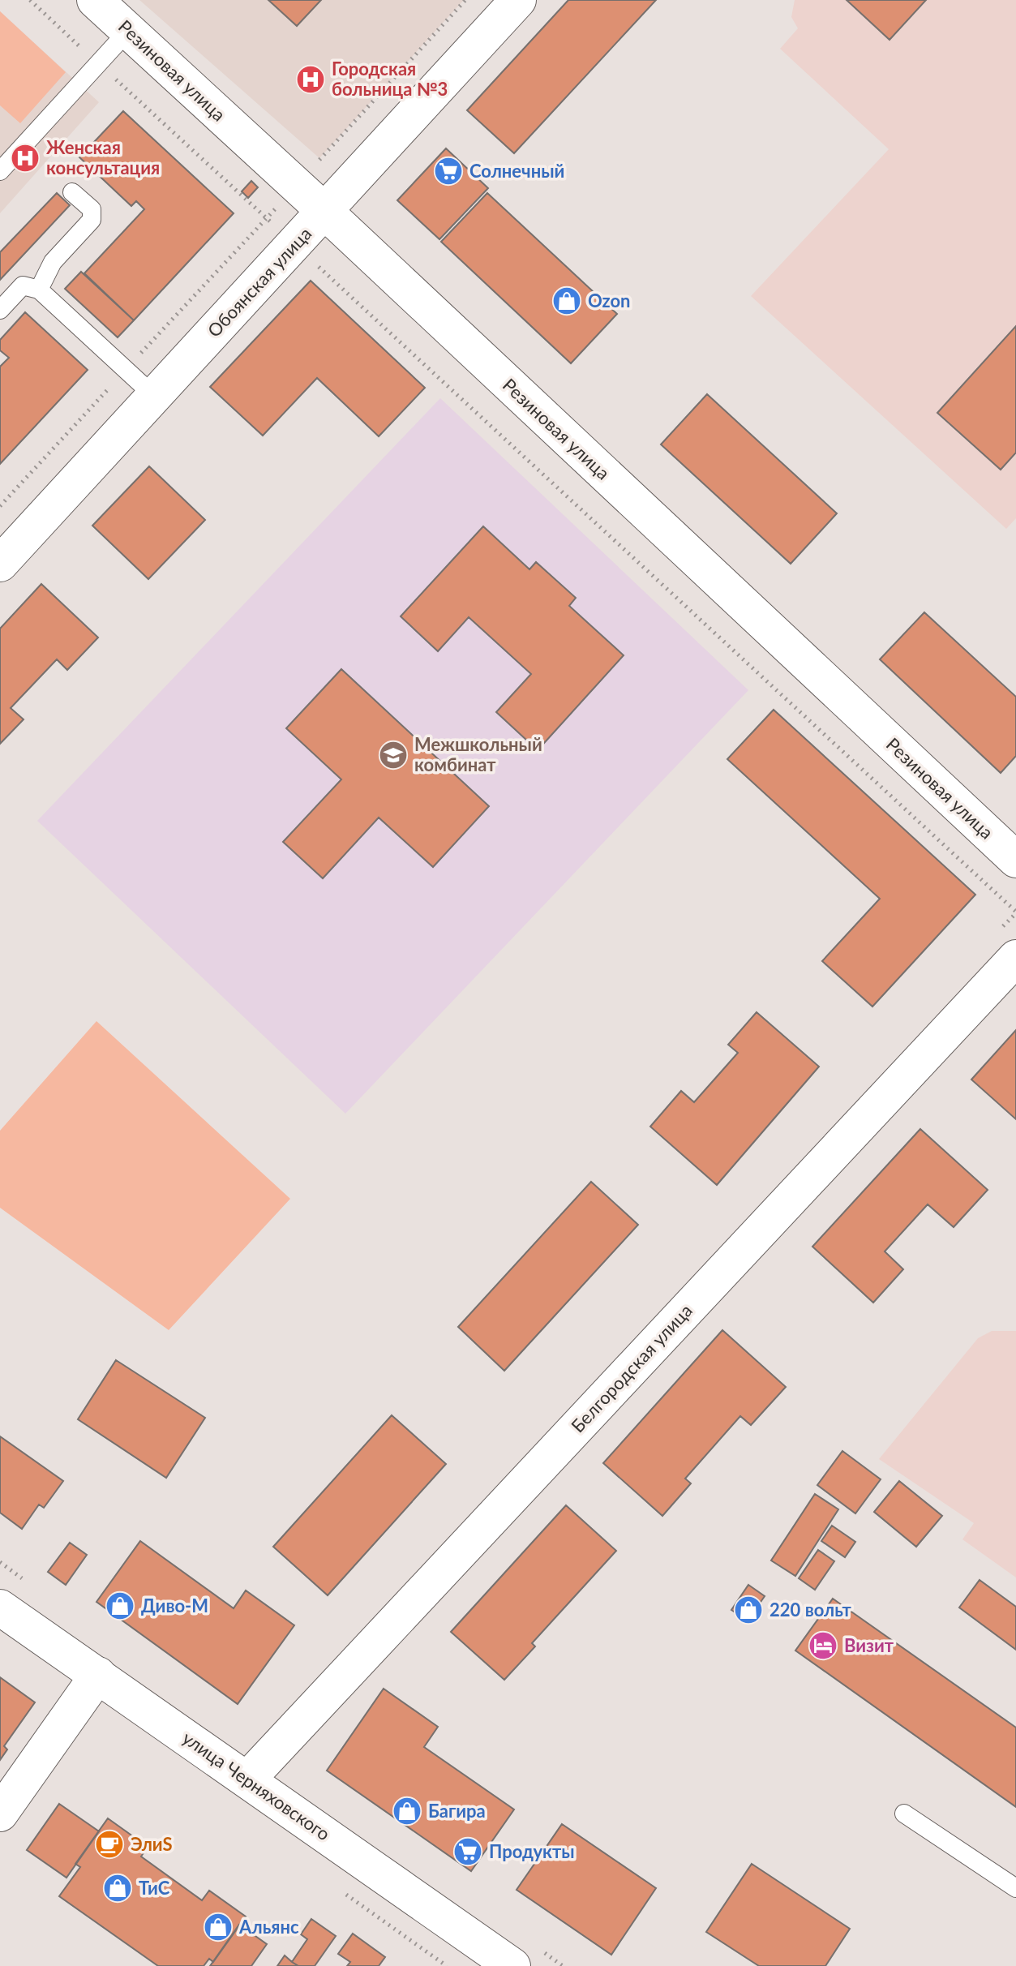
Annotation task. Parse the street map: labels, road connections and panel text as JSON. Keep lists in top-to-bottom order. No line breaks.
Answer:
{"streets":{"street":["Резиновая улица","Обоянская улица","Белгородская улица","улица Черняховского"]},"crossings":[["Резиновая улица","Обоянская улица"],["Белгородская улица","улица Черняховского"]],"places":{"hospital":["Городская больница №3","Женская консультация"],"supermarket":["Солнечный","Продукты"],"shop":["Ozon","Диво-М","220 вольт","Багира","ТиС","Альянс"],"school or university":["Межшкольный комбинат"],"hotel":["Визит"],"cafe":["ЭлиS"]}}
